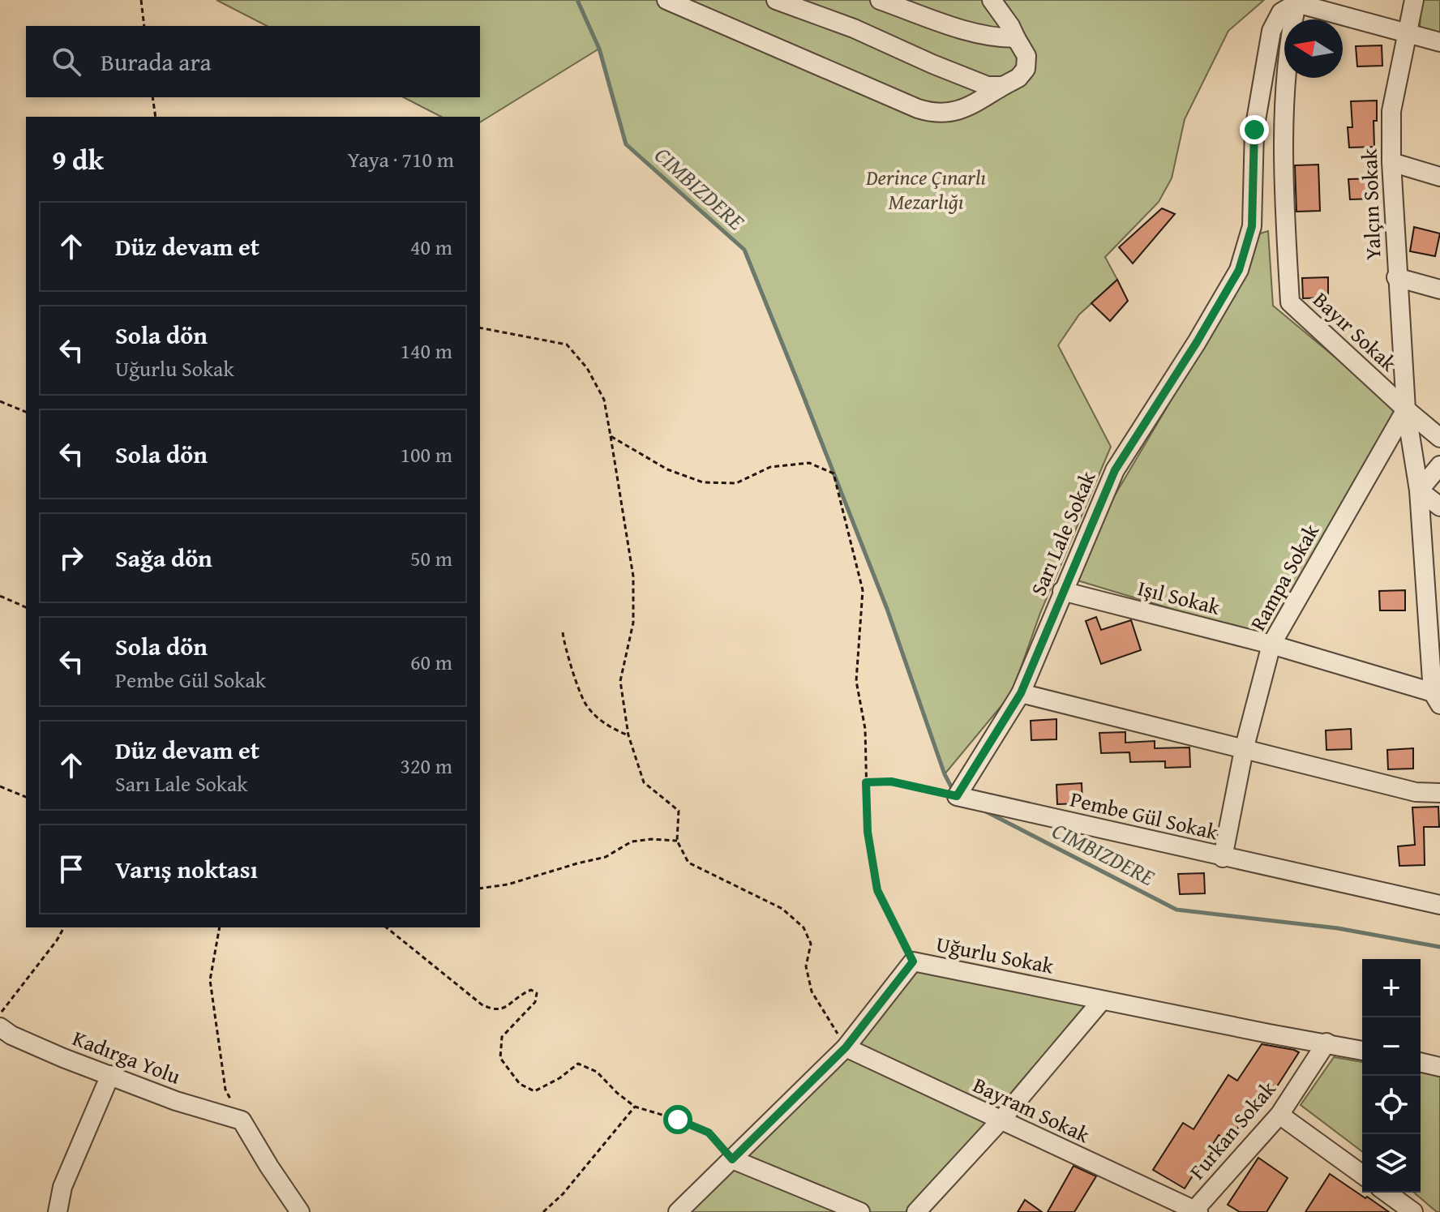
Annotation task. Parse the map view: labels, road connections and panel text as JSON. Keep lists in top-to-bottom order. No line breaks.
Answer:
{"streets":{"street":["Yalçın Sokak","Bayır Sokak","Sarı Lale Sokak","Rampa Sokak","Işıl Sokak","Pembe Gül Sokak","Uğurlu Sokak","Kadırga Yolu","Bayram Sokak","Furkan Sokak"]},"crossings":[["Yalçın Sokak","Bayır Sokak"],["Yalçın Sokak","Rampa Sokak"],["Bayır Sokak","Sarı Lale Sokak"],["Bayır Sokak","Rampa Sokak"],["Sarı Lale Sokak","Işıl Sokak"],["Rampa Sokak","Işıl Sokak"],["Rampa Sokak","Pembe Gül Sokak"],["Uğurlu Sokak","Bayram Sokak"],["Uğurlu Sokak","Furkan Sokak"],["Bayram Sokak","Furkan Sokak"]],"water":["CIMBIZDERE"],"parks":["Derince Çınarlı Mezarlığı"],"north":"left","page":{"search":"Burada ara","heading":["9 dk","Yaya · 710 m"],"list":[["Düz devam et","40 m"],["Sola dön","Uğurlu Sokak","140 m"],["Sola dön","100 m"],["Sağa dön","50 m"],["Sola dön","Pembe Gül Sokak","60 m"],["Düz devam et","Sarı Lale Sokak","320 m"],"Varış noktası"],"map_buttons":["+","−"]}}
